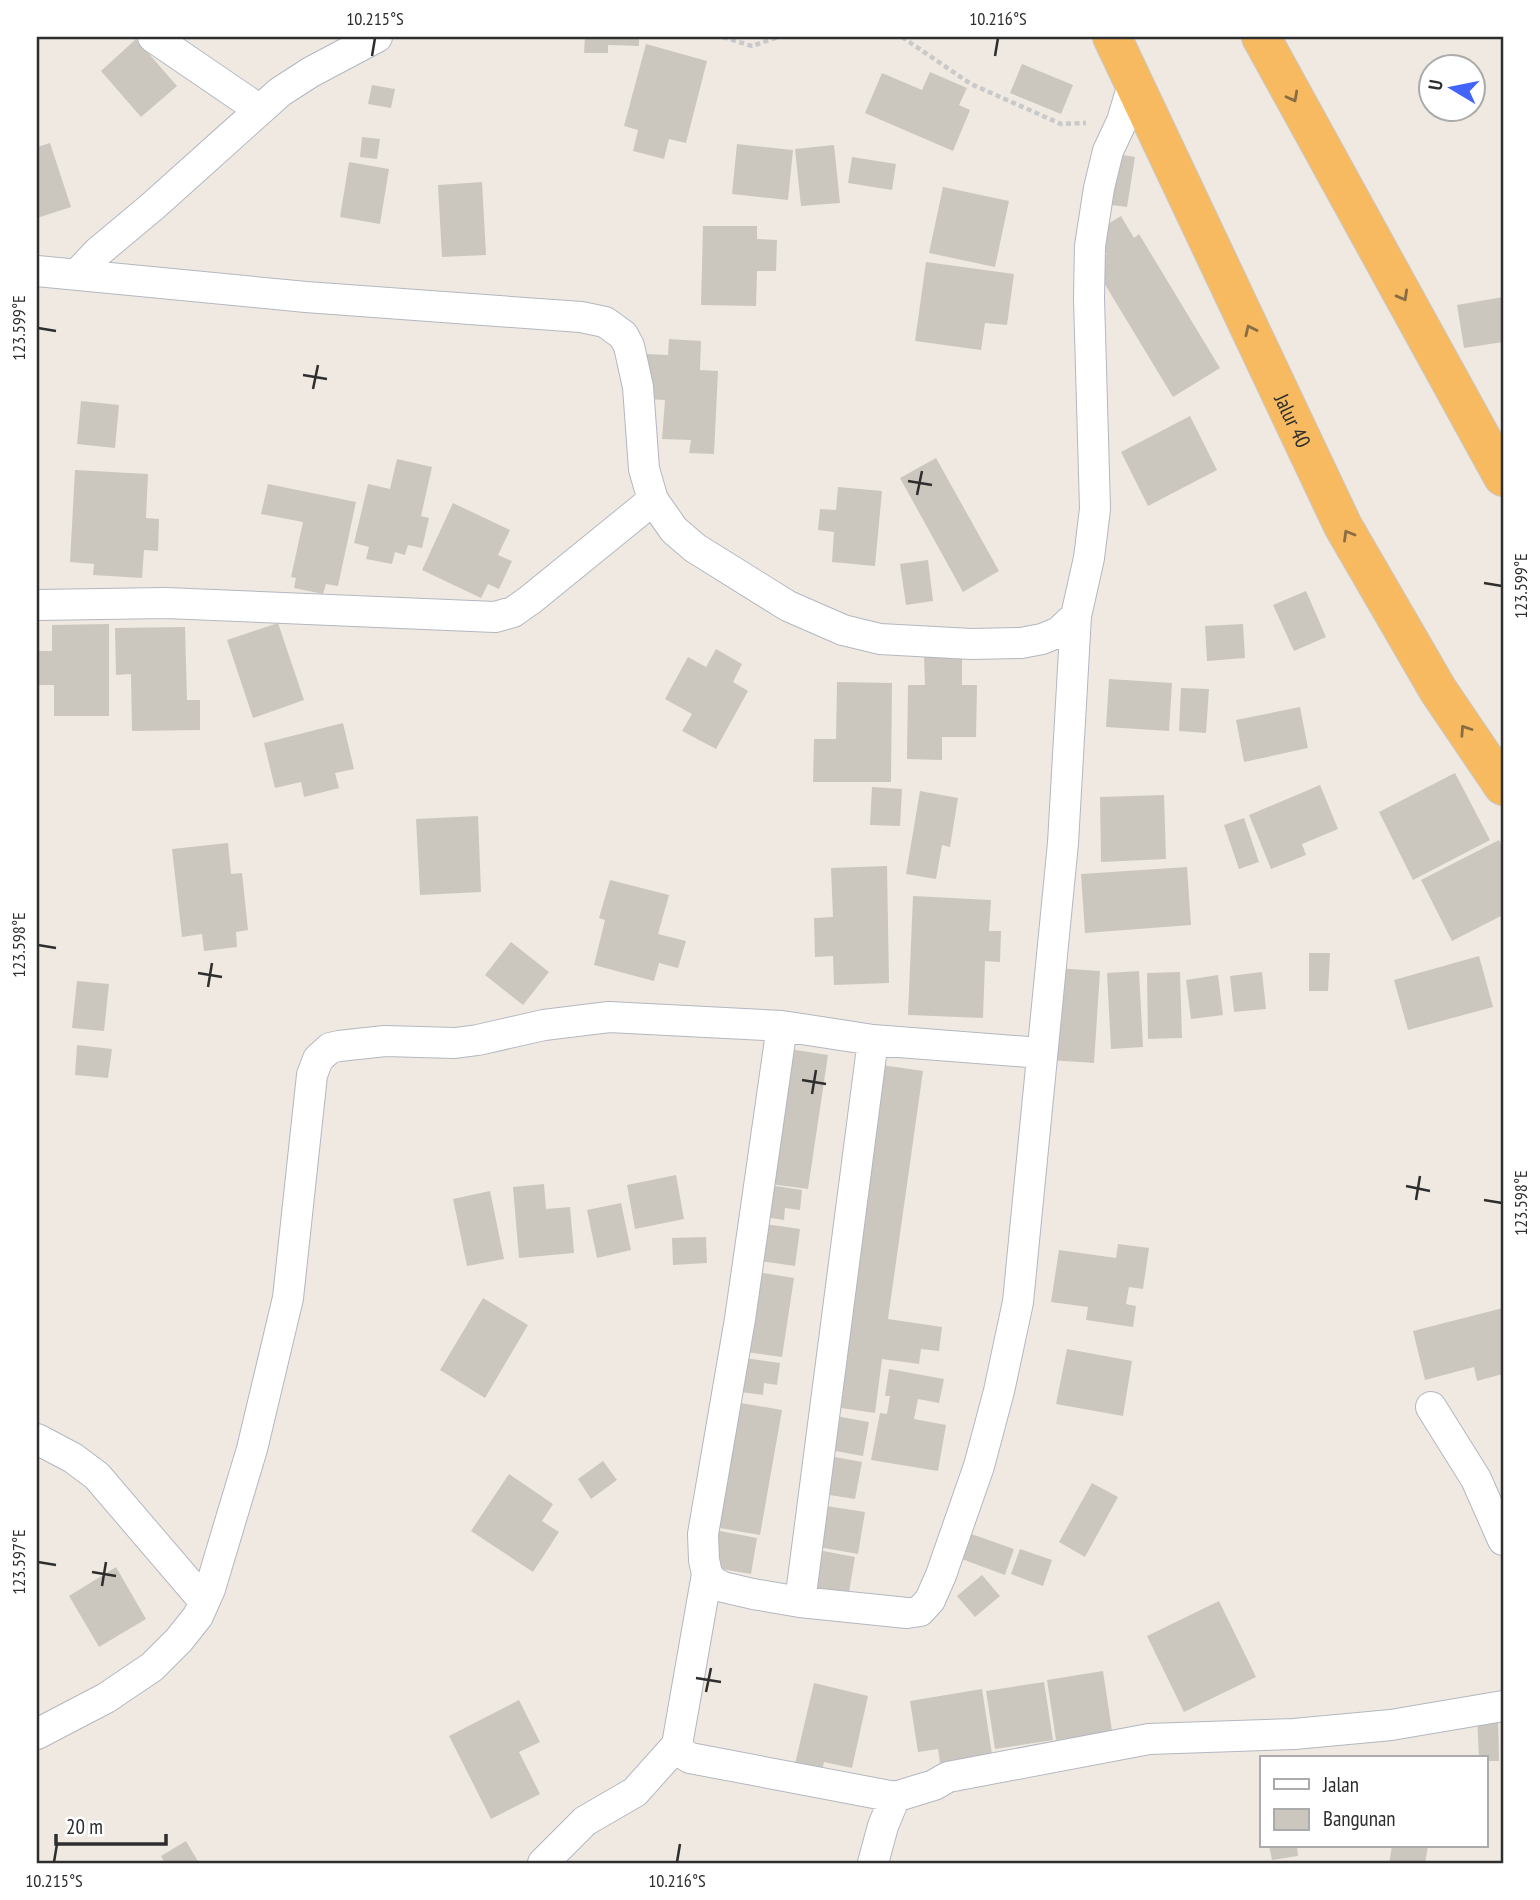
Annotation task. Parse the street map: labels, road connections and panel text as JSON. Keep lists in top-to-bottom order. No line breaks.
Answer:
{"streets":{"highway":["Jalur 40"]},"legend":["Jalan","Bangunan"],"scale_bar":"20 m","north":"left","coordinates":["10.215°S","10.216°S","123.599°E","123.598°E","123.597°E"]}
